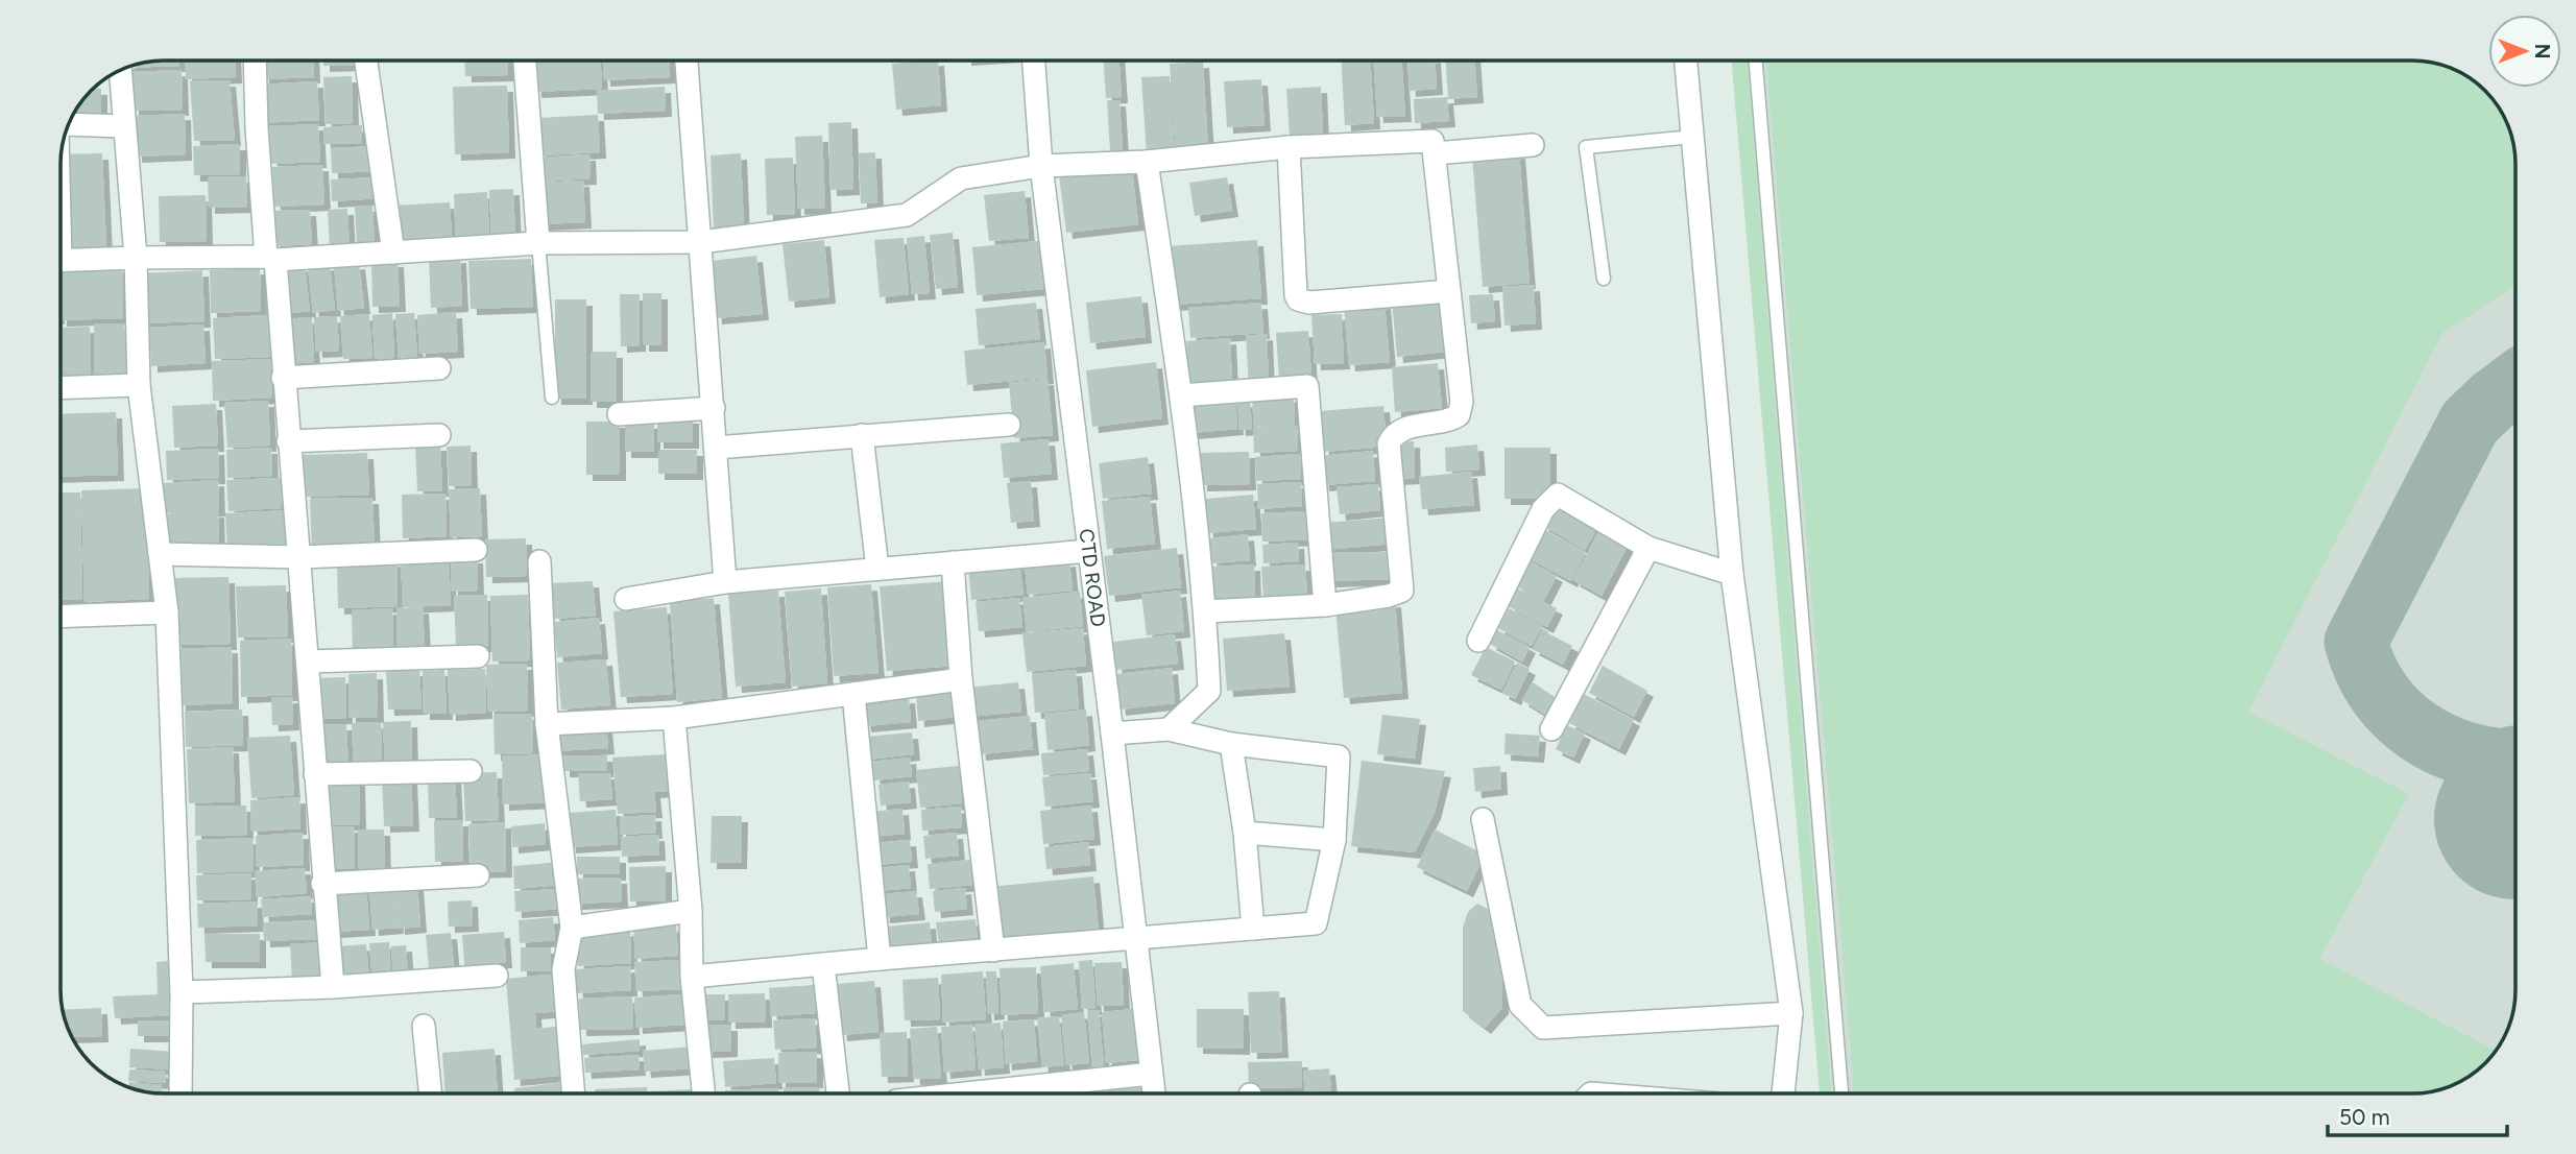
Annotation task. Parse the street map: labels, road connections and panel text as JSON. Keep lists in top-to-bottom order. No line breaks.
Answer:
{"streets":{"street":["CTD ROAD"]},"scale_bar":"50 m","north":"right"}
